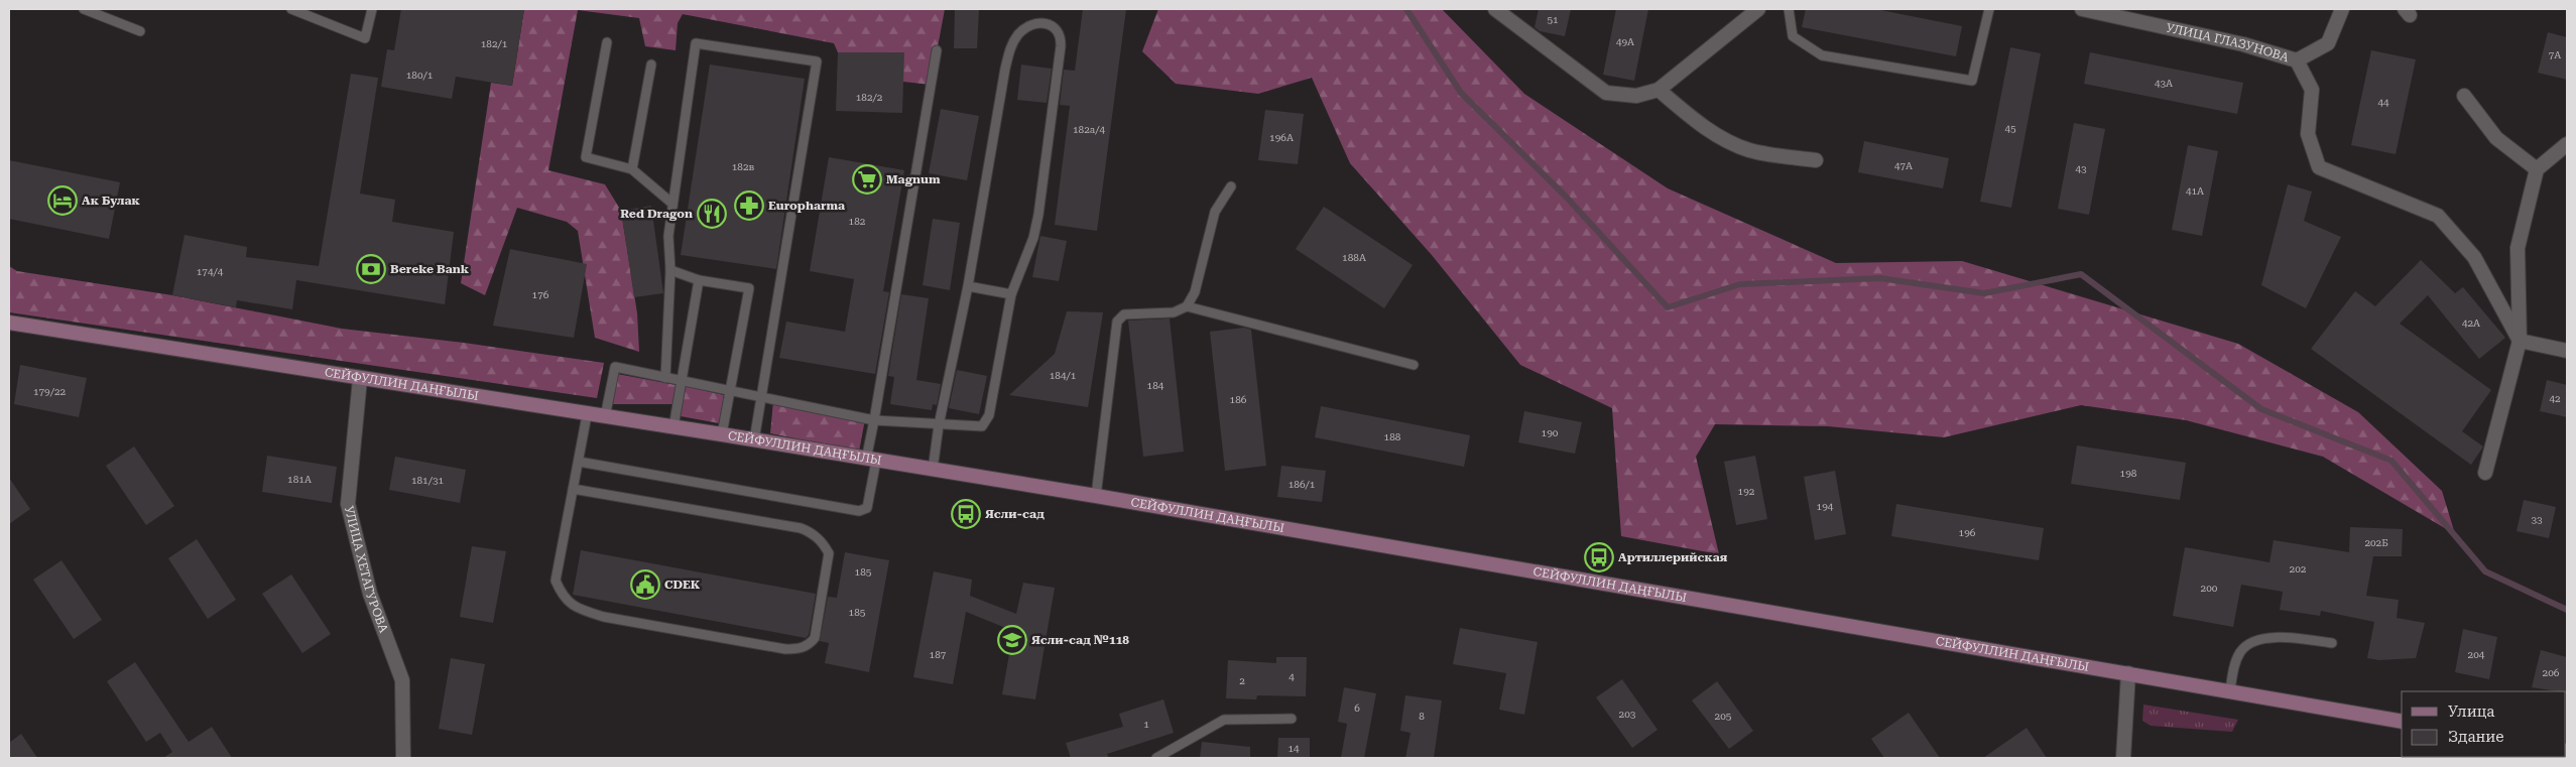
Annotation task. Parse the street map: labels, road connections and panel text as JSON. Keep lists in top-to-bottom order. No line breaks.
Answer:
{"streets":{"main road":["СЕЙФУЛЛИН ДАҢҒЫЛЫ"],"street":["УЛИЦА ГЛАЗУНОВА","УЛИЦА ХЕТАГУРОВА"]},"crossings":[["СЕЙФУЛЛИН ДАҢҒЫЛЫ","УЛИЦА ХЕТАГУРОВА"]],"places":{"supermarket":["Magnum"],"hotel":["Ак Булак"],"pharmacy":["Europharma"],"restaurant":["Red Dragon"],"bank":["Bereke Bank"],"bus stop":["Ясли-сад","Артиллерийская"],"public building":["CDEK"],"school or university":["Ясли-сад №118"]},"house_numbers":["51","49А","182/1","7А","180/1","43А","182/2","44","45","182а/4","196А","47А","182в","43","41А","182","188А","174/4","176","42А","184/1","184","179/22","42","186","190","188","198","181А","181/31","186/1","192","194","33","196","202Б","202","185","200","185","187","204","206","4","2","6","203","8","205","1","14"],"legend":["Улица","Здание"]}
